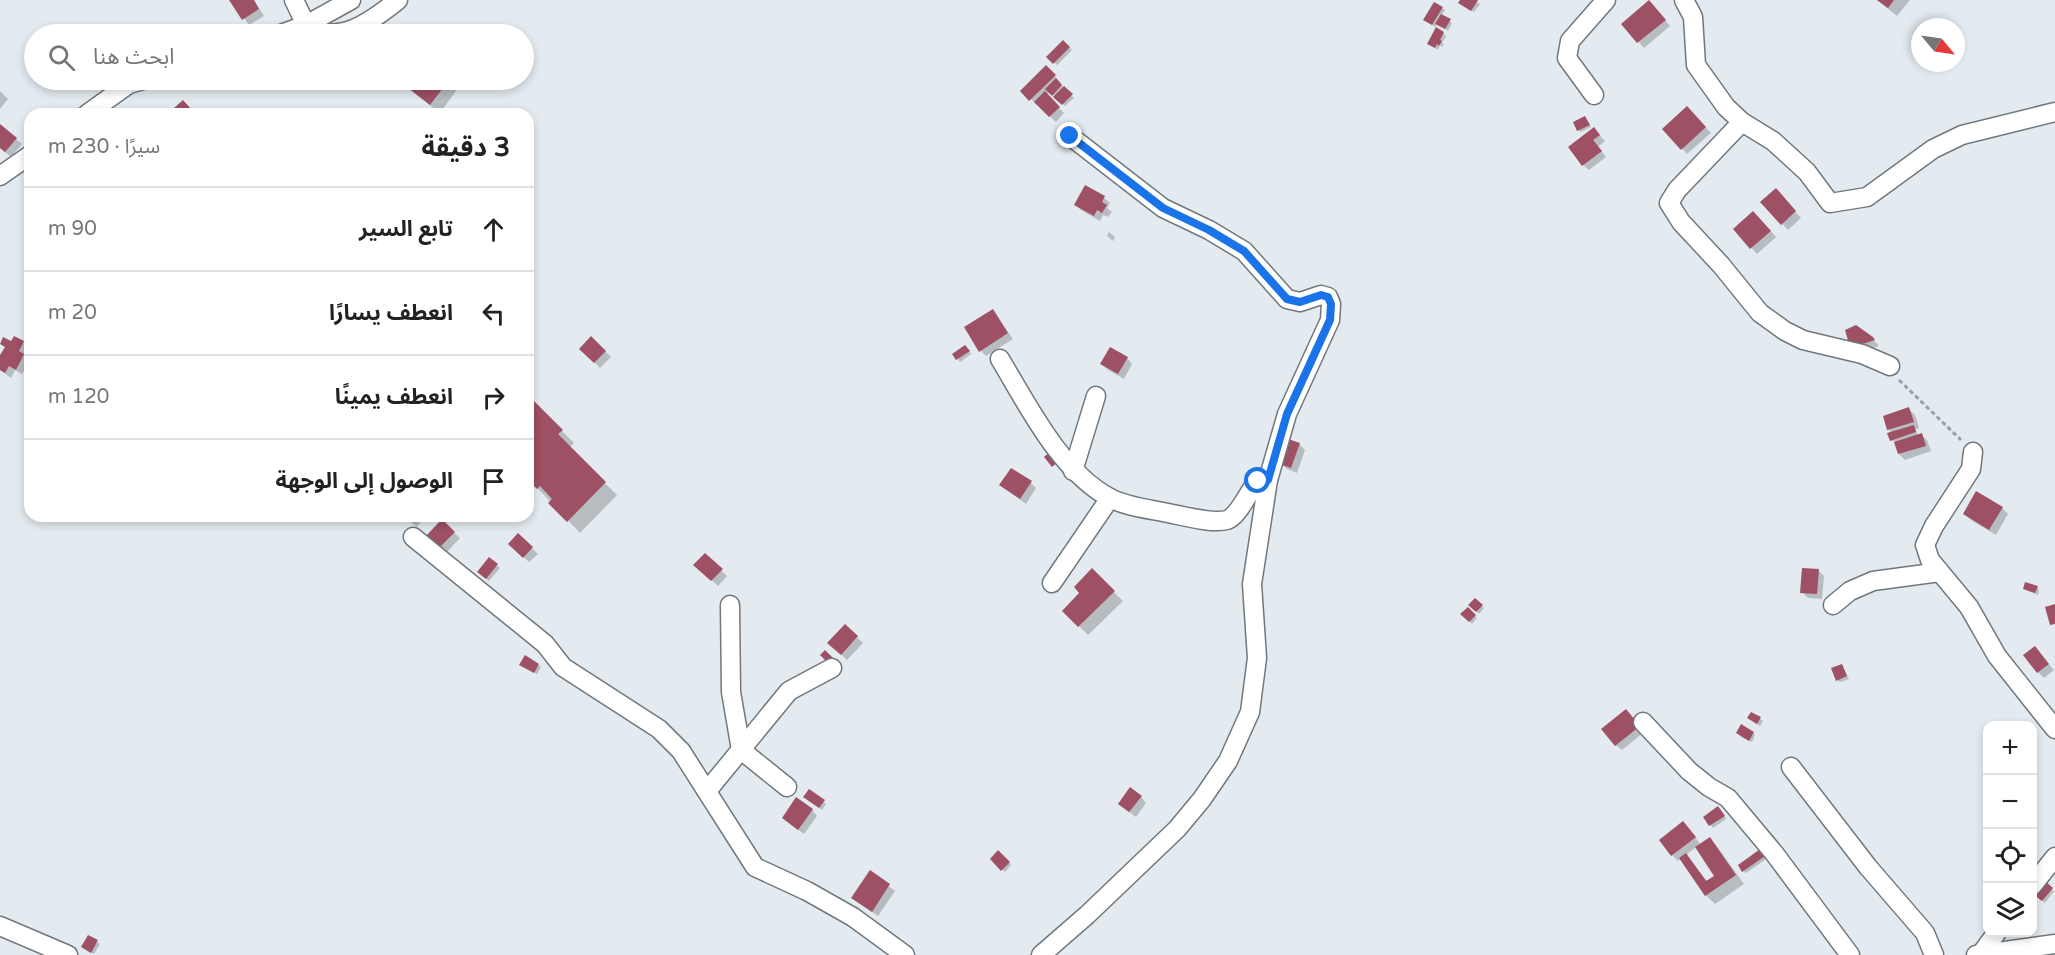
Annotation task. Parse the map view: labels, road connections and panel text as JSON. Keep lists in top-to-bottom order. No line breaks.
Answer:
{"north":"bottom right","page":{"search":"ابحث هنا","heading":["3 دقيقة","سيرًا · 230 m"],"list":[["تابع السير","90 m"],["انعطف يسارًا","20 m"],["انعطف يمينًا","120 m"],"الوصول إلى الوجهة"],"map_buttons":["+","−"]}}
